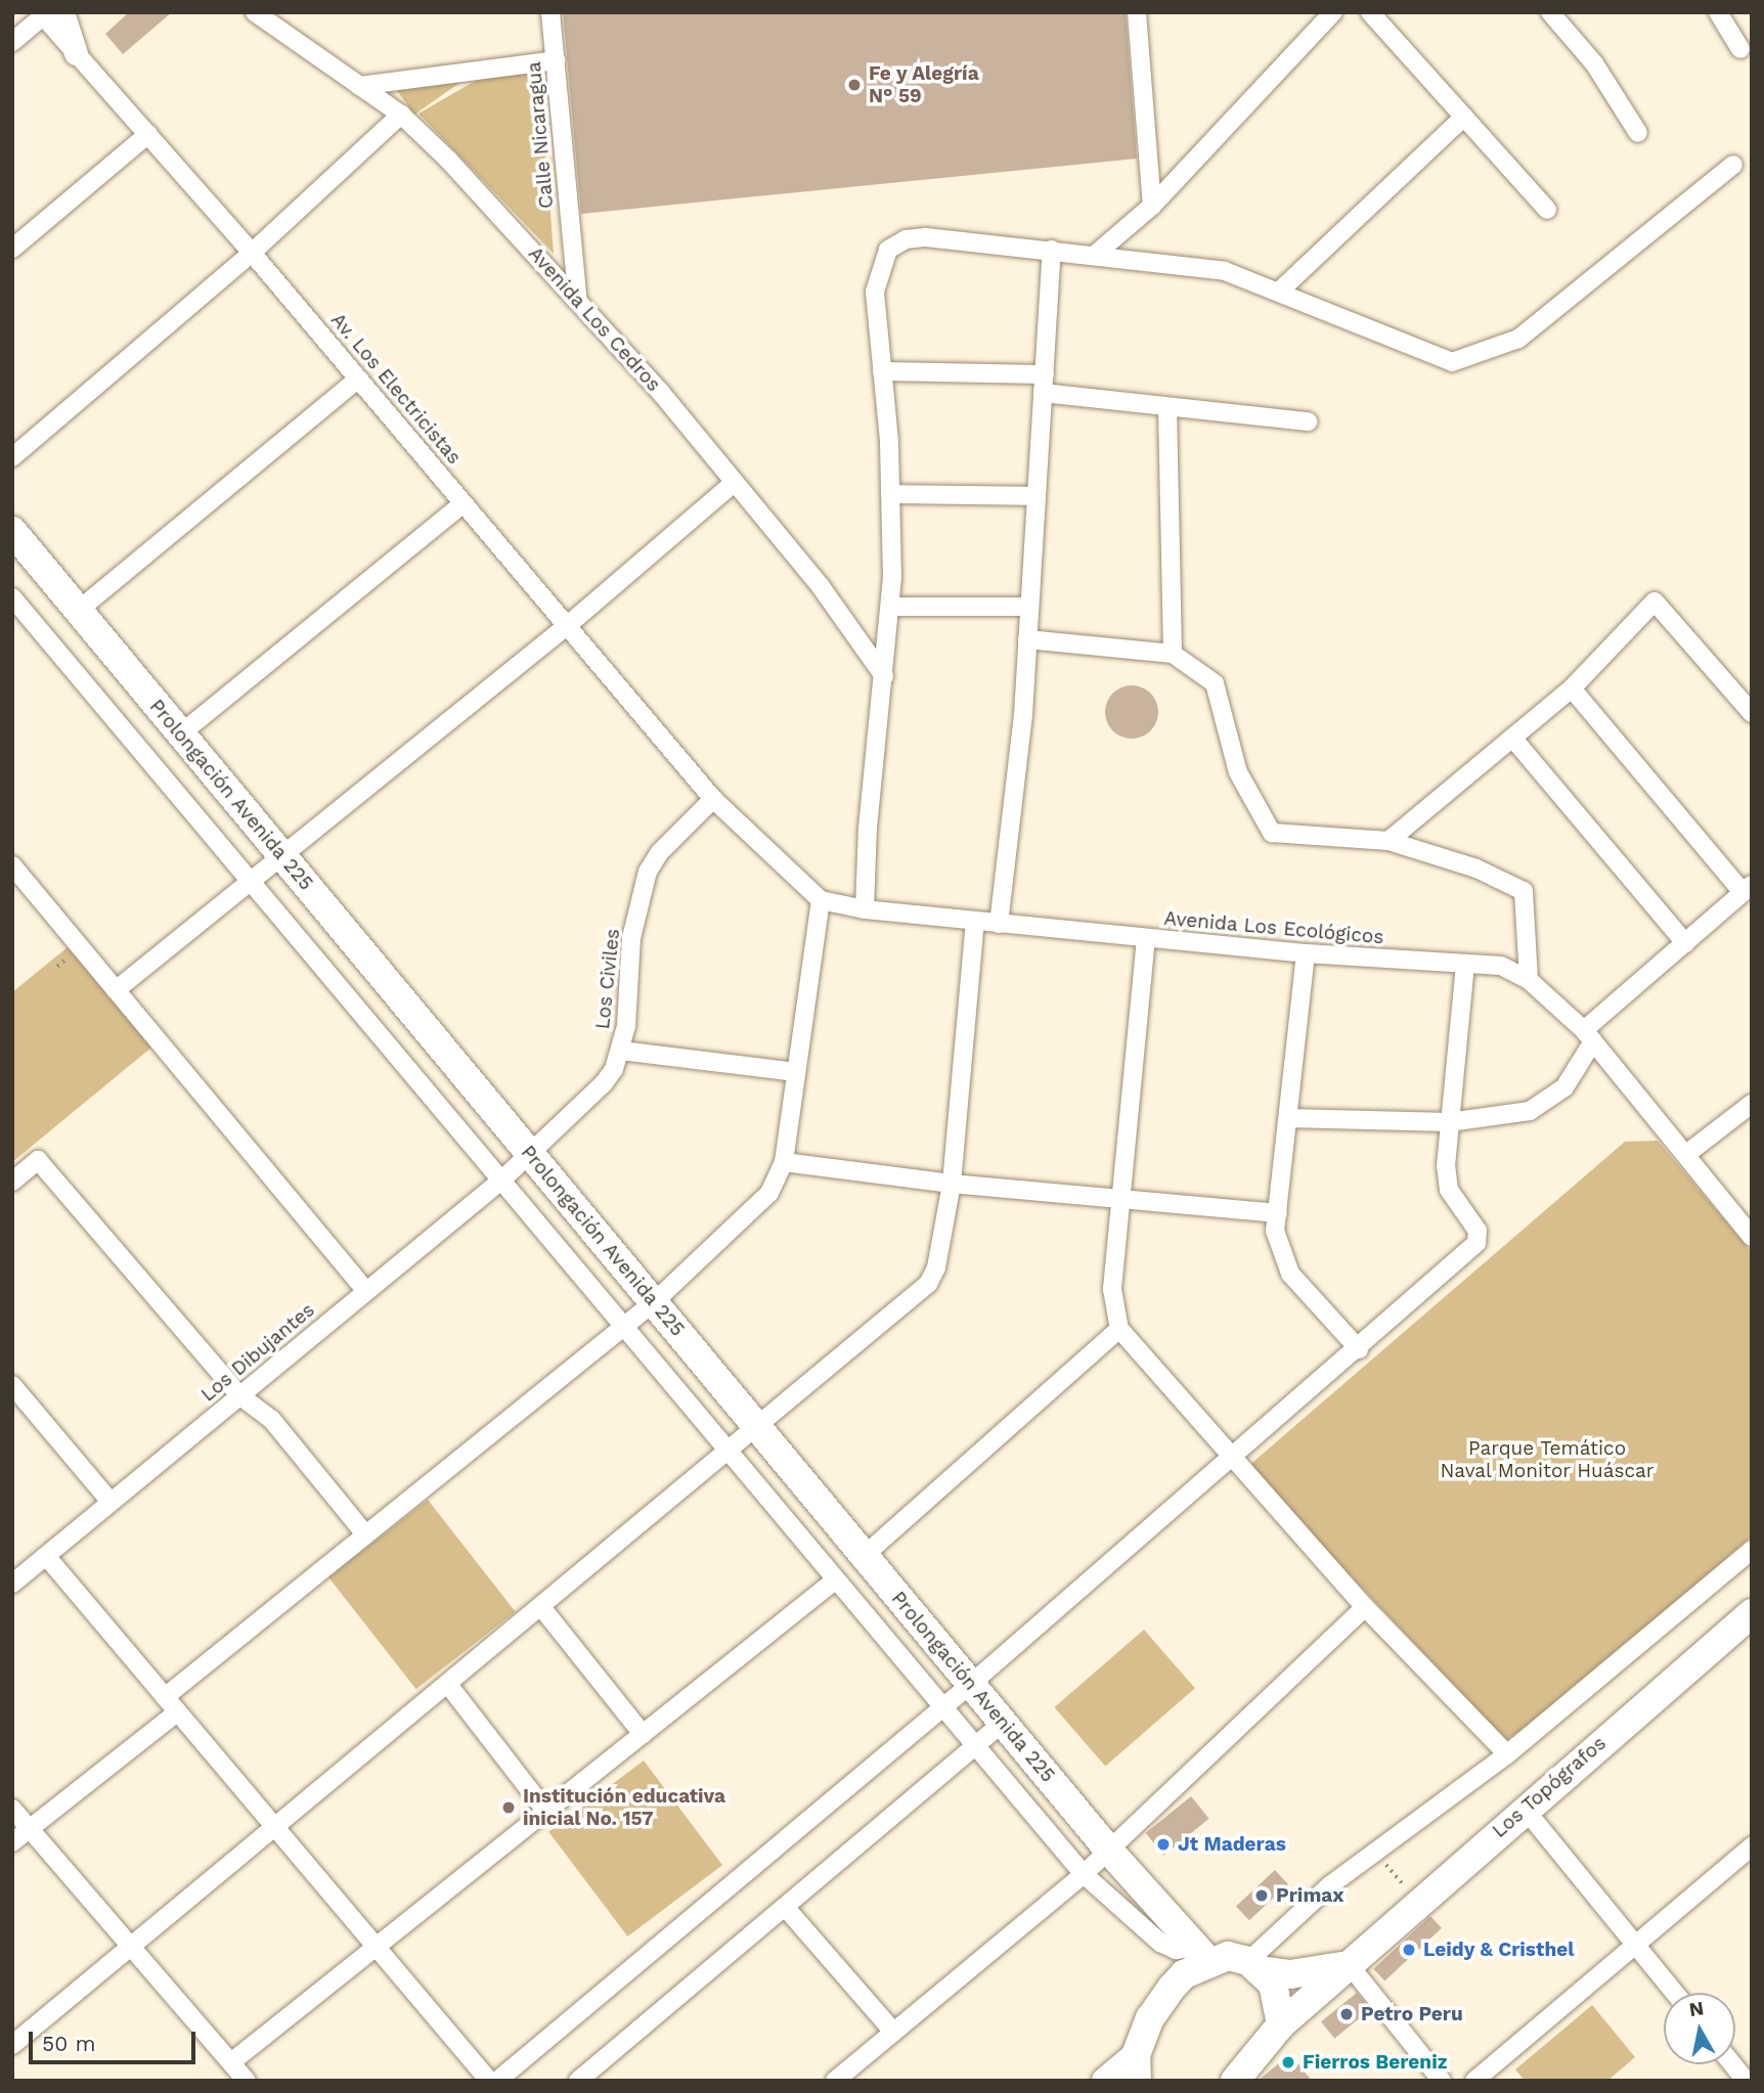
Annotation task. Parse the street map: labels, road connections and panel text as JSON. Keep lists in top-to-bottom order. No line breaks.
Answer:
{"streets":{"main road":["Prolongación Avenida 225","Los Topógrafos"],"street":["Calle Nicaragua","Avenida Los Cedros","Av. Los Electricistas","Avenida Los Ecológicos","Los Civiles","Los Dibujantes"]},"crossings":[["Calle Nicaragua","Avenida Los Cedros"],["Av. Los Electricistas","Los Civiles"],["Prolongación Avenida 225","Los Civiles"],["Prolongación Avenida 225","Los Dibujantes"],["Los Civiles","Los Dibujantes"]],"parks":["Parque Temático Naval Monitor Huáscar"],"places":["Fe y Alegría N° 59","Institución educativa inicial No. 157","Jt Maderas","Primax","Leidy & Cristhel","Petro Peru","Fierros Bereniz"],"scale_bar":"50 m","north":"top"}
